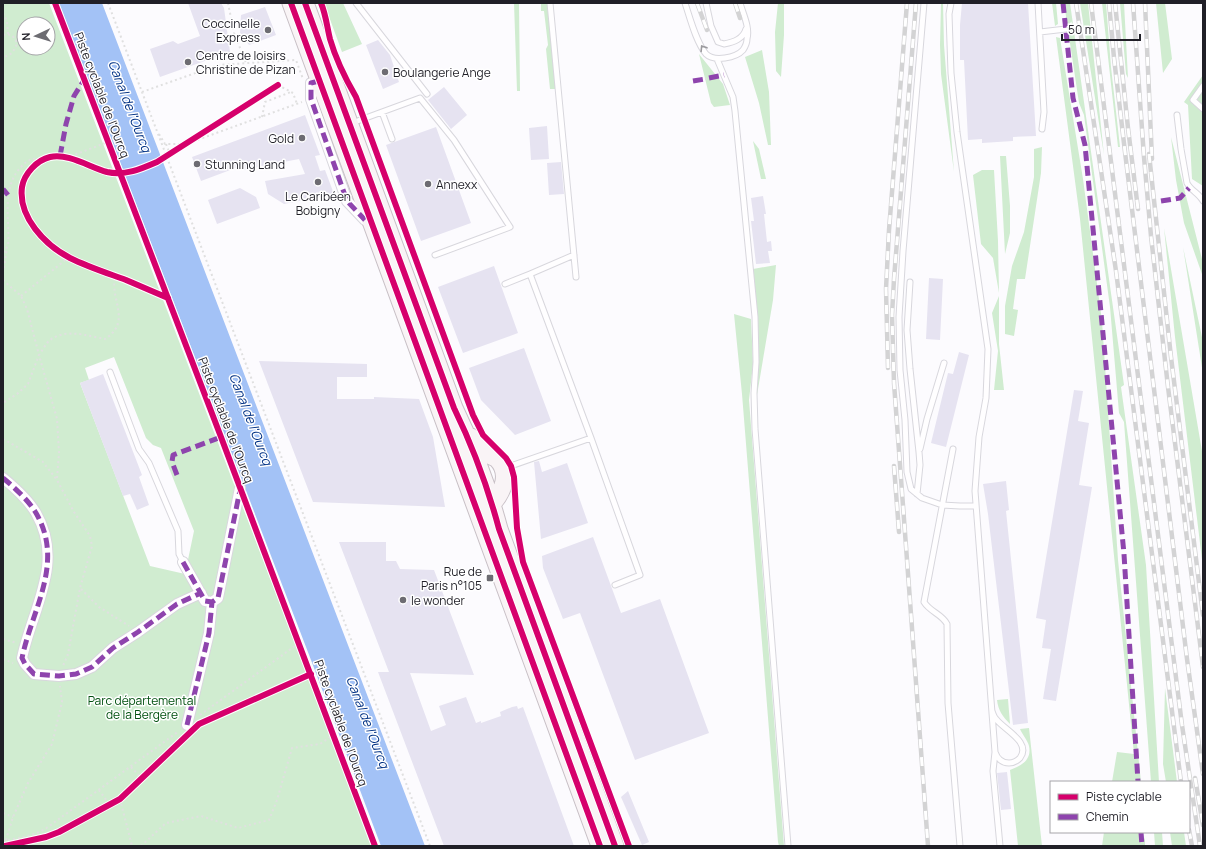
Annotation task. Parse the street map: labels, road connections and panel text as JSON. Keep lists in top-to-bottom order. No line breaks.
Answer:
{"streets":{"cycle path":["Piste cyclable de l'Ourcq"]},"water":["Canal de l'Ourcq"],"parks":["Parc départemental de la Bergère"],"places":{"other":["Coccinelle Express","Centre de loisirs Christine de Pizan","Boulangerie Ange","Gold","Stunning Land","Le Caribéen Bobigny","Annexx","le wonder"],"transit":["Rue de Paris n°105"]},"legend":["Piste cyclable","Chemin"],"scale_bar":"50 m","north":"left"}
